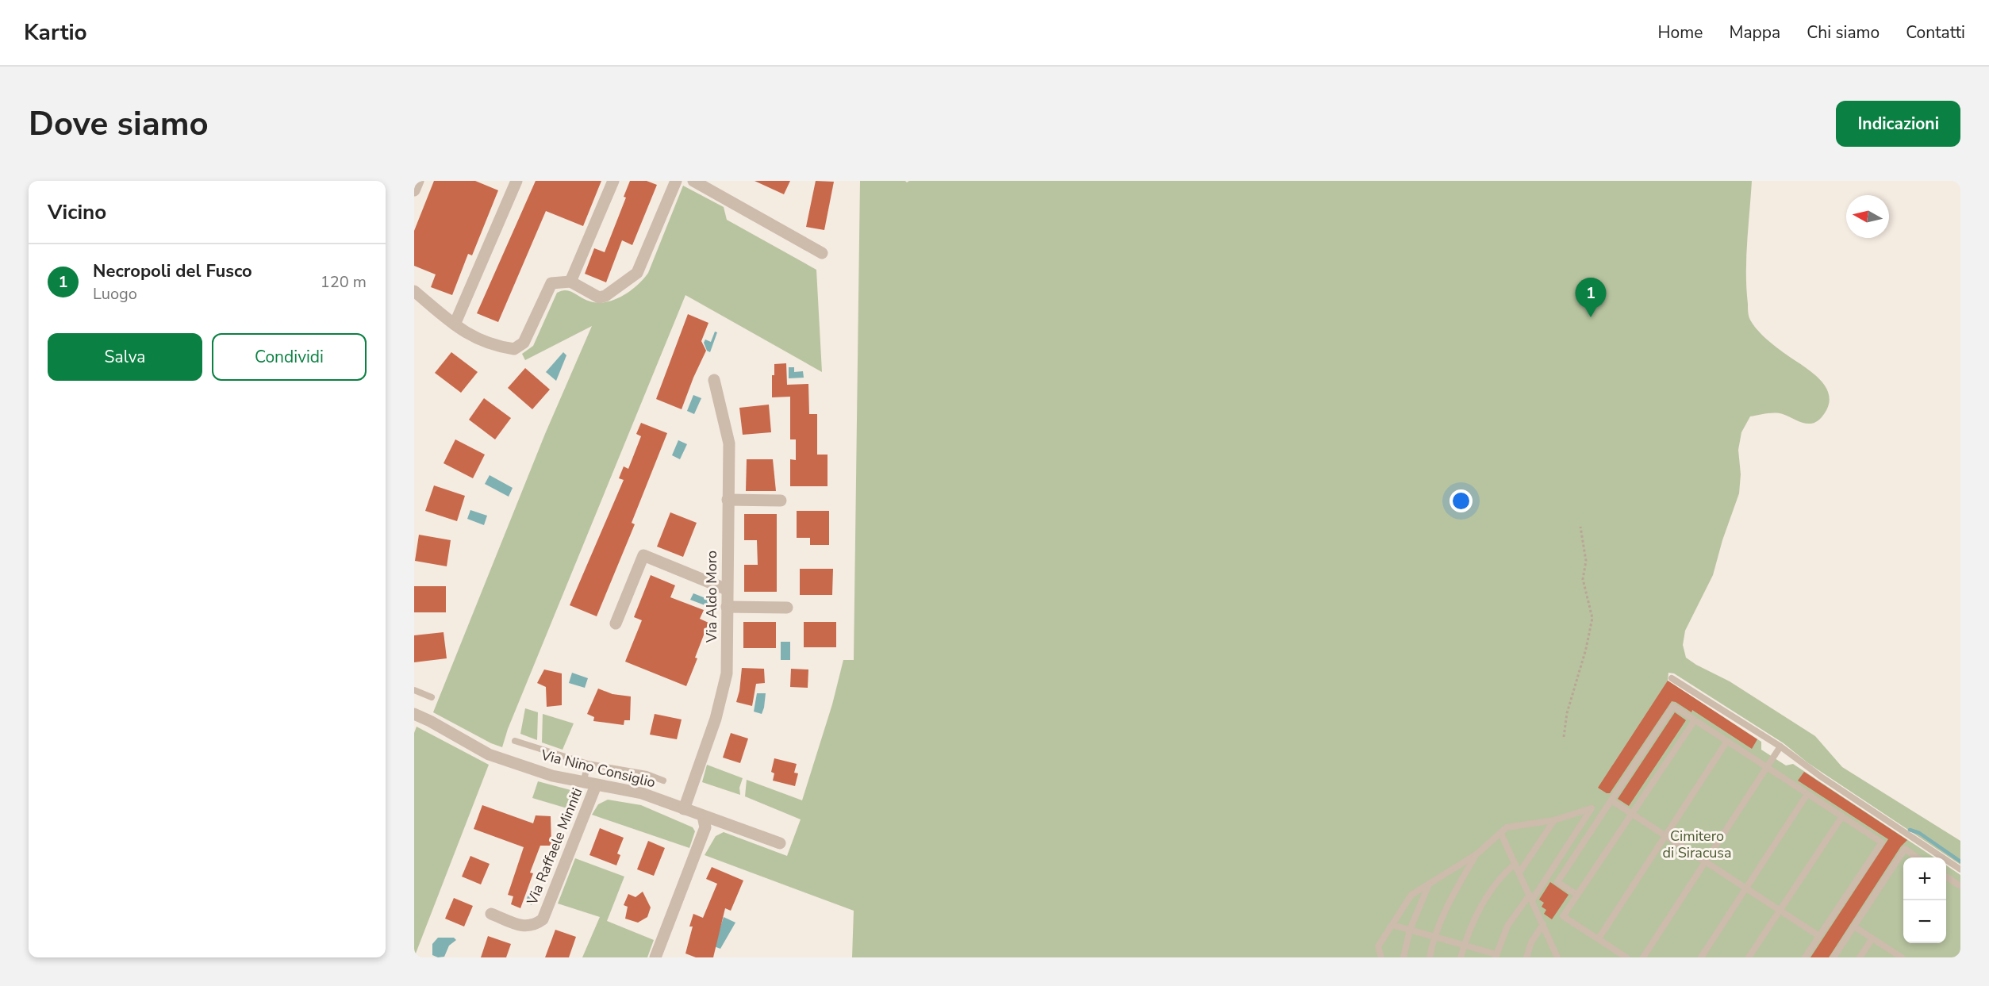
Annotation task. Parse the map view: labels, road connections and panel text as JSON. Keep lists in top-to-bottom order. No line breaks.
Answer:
{"streets":{"street":["Via Aldo Moro","Via Nino Consiglio","Via Raffaele Minniti"]},"crossings":[["Via Aldo Moro","Via Nino Consiglio"],["Via Nino Consiglio","Via Raffaele Minniti"]],"parks":["Cimitero di Siracusa"],"north":"left","page":{"header":"Kartio","nav":["Home","Mappa","Chi siamo","Contatti"],"buttons":["Indicazioni",["Salva","Condividi"]],"title":"Dove siamo","heading":"Vicino","list":[{"mark":"1","name":"Necropoli del Fusco","note":"Luogo","value":"120 m"}],"pins":"1","map_buttons":["+","−"]}}
